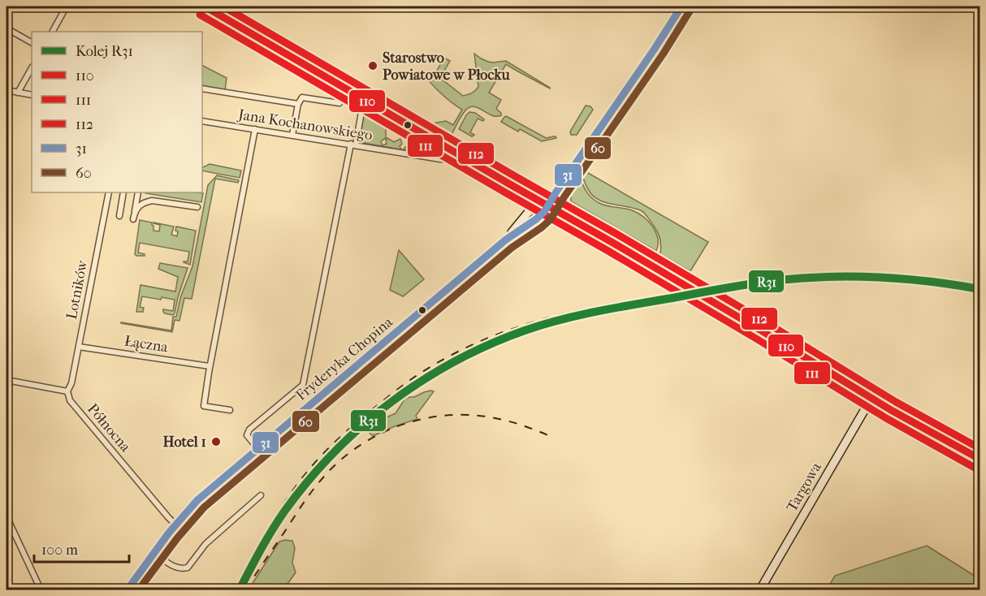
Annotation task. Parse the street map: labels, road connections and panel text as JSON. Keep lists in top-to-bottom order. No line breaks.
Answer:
{"streets":{"street":["Jana Kochanowskiego","Lotników","Łączna","Fryderyka Chopina","Północna","Targowa"]},"crossings":[["Lotników","Łączna"],["Lotników","Północna"],["Fryderyka Chopina","Północna"]],"places":["Starostwo Powiatowe w Płocku","Hotel 1"],"lines":["transit line 110","transit line 112","transit line 31","transit line 60","transit line 111","rail line R31"],"legend":["Kolej R31","110","111","112","31","60"],"scale_bar":"100 m"}
